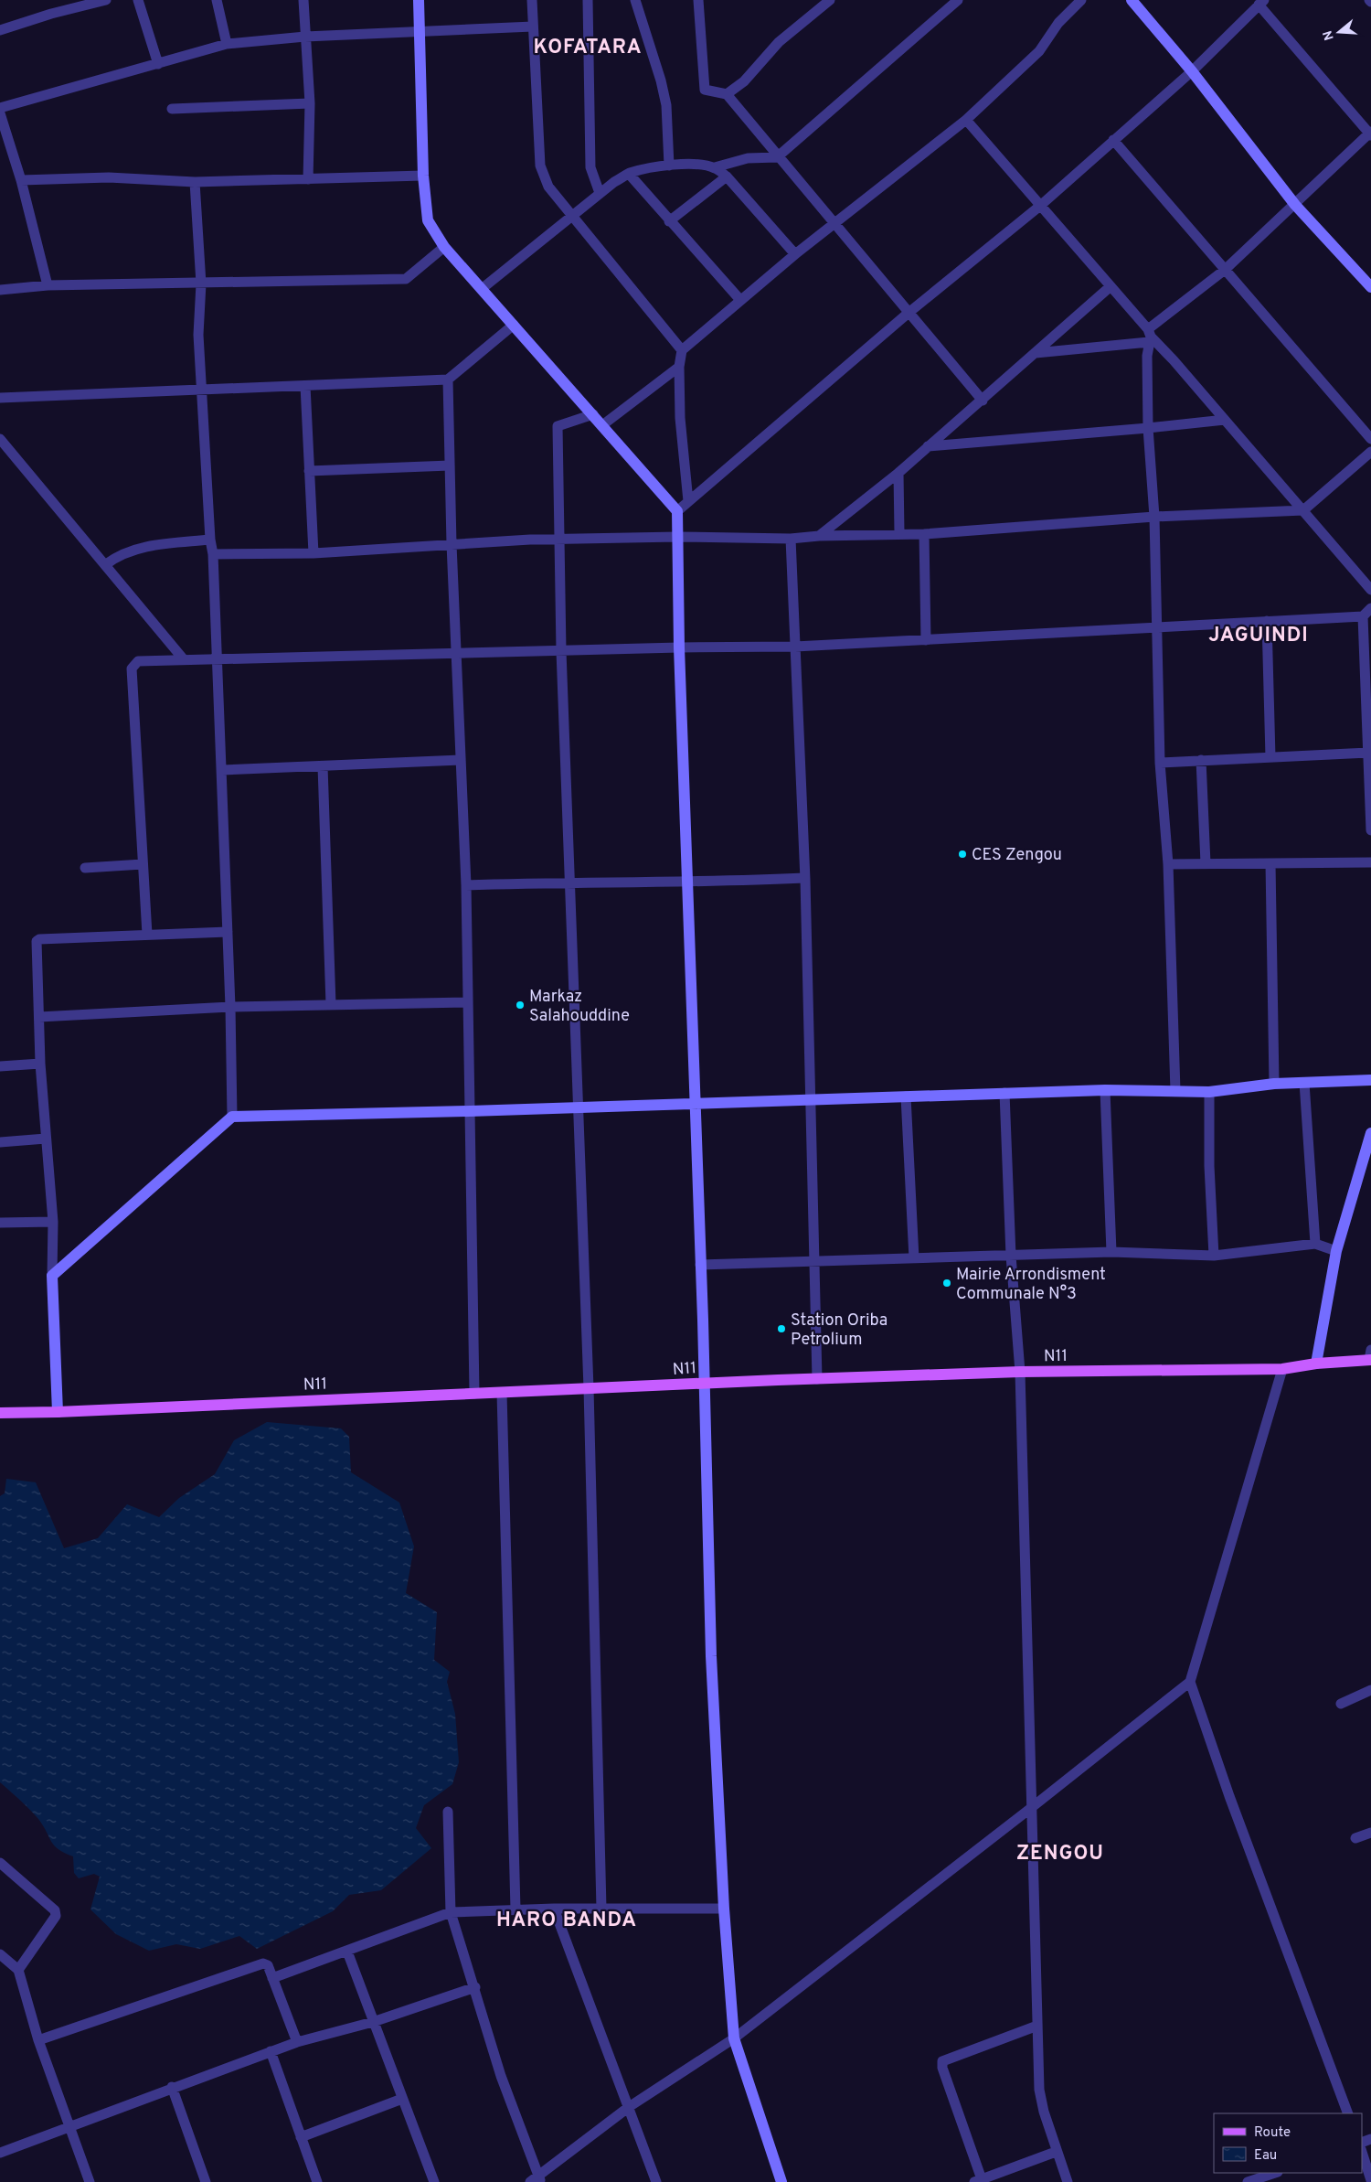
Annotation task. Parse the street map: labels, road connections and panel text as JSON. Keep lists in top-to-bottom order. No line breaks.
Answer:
{"streets":{"main road":["N11"]},"districts":["KOFATARA","JAGUINDI","ZENGOU","HARO BANDA"],"places":["CES Zengou","Markaz Salahouddine","Mairie Arrondisment Communale N°3","Station Oriba Petrolium"],"legend":["Route","Eau"],"north":"left"}
